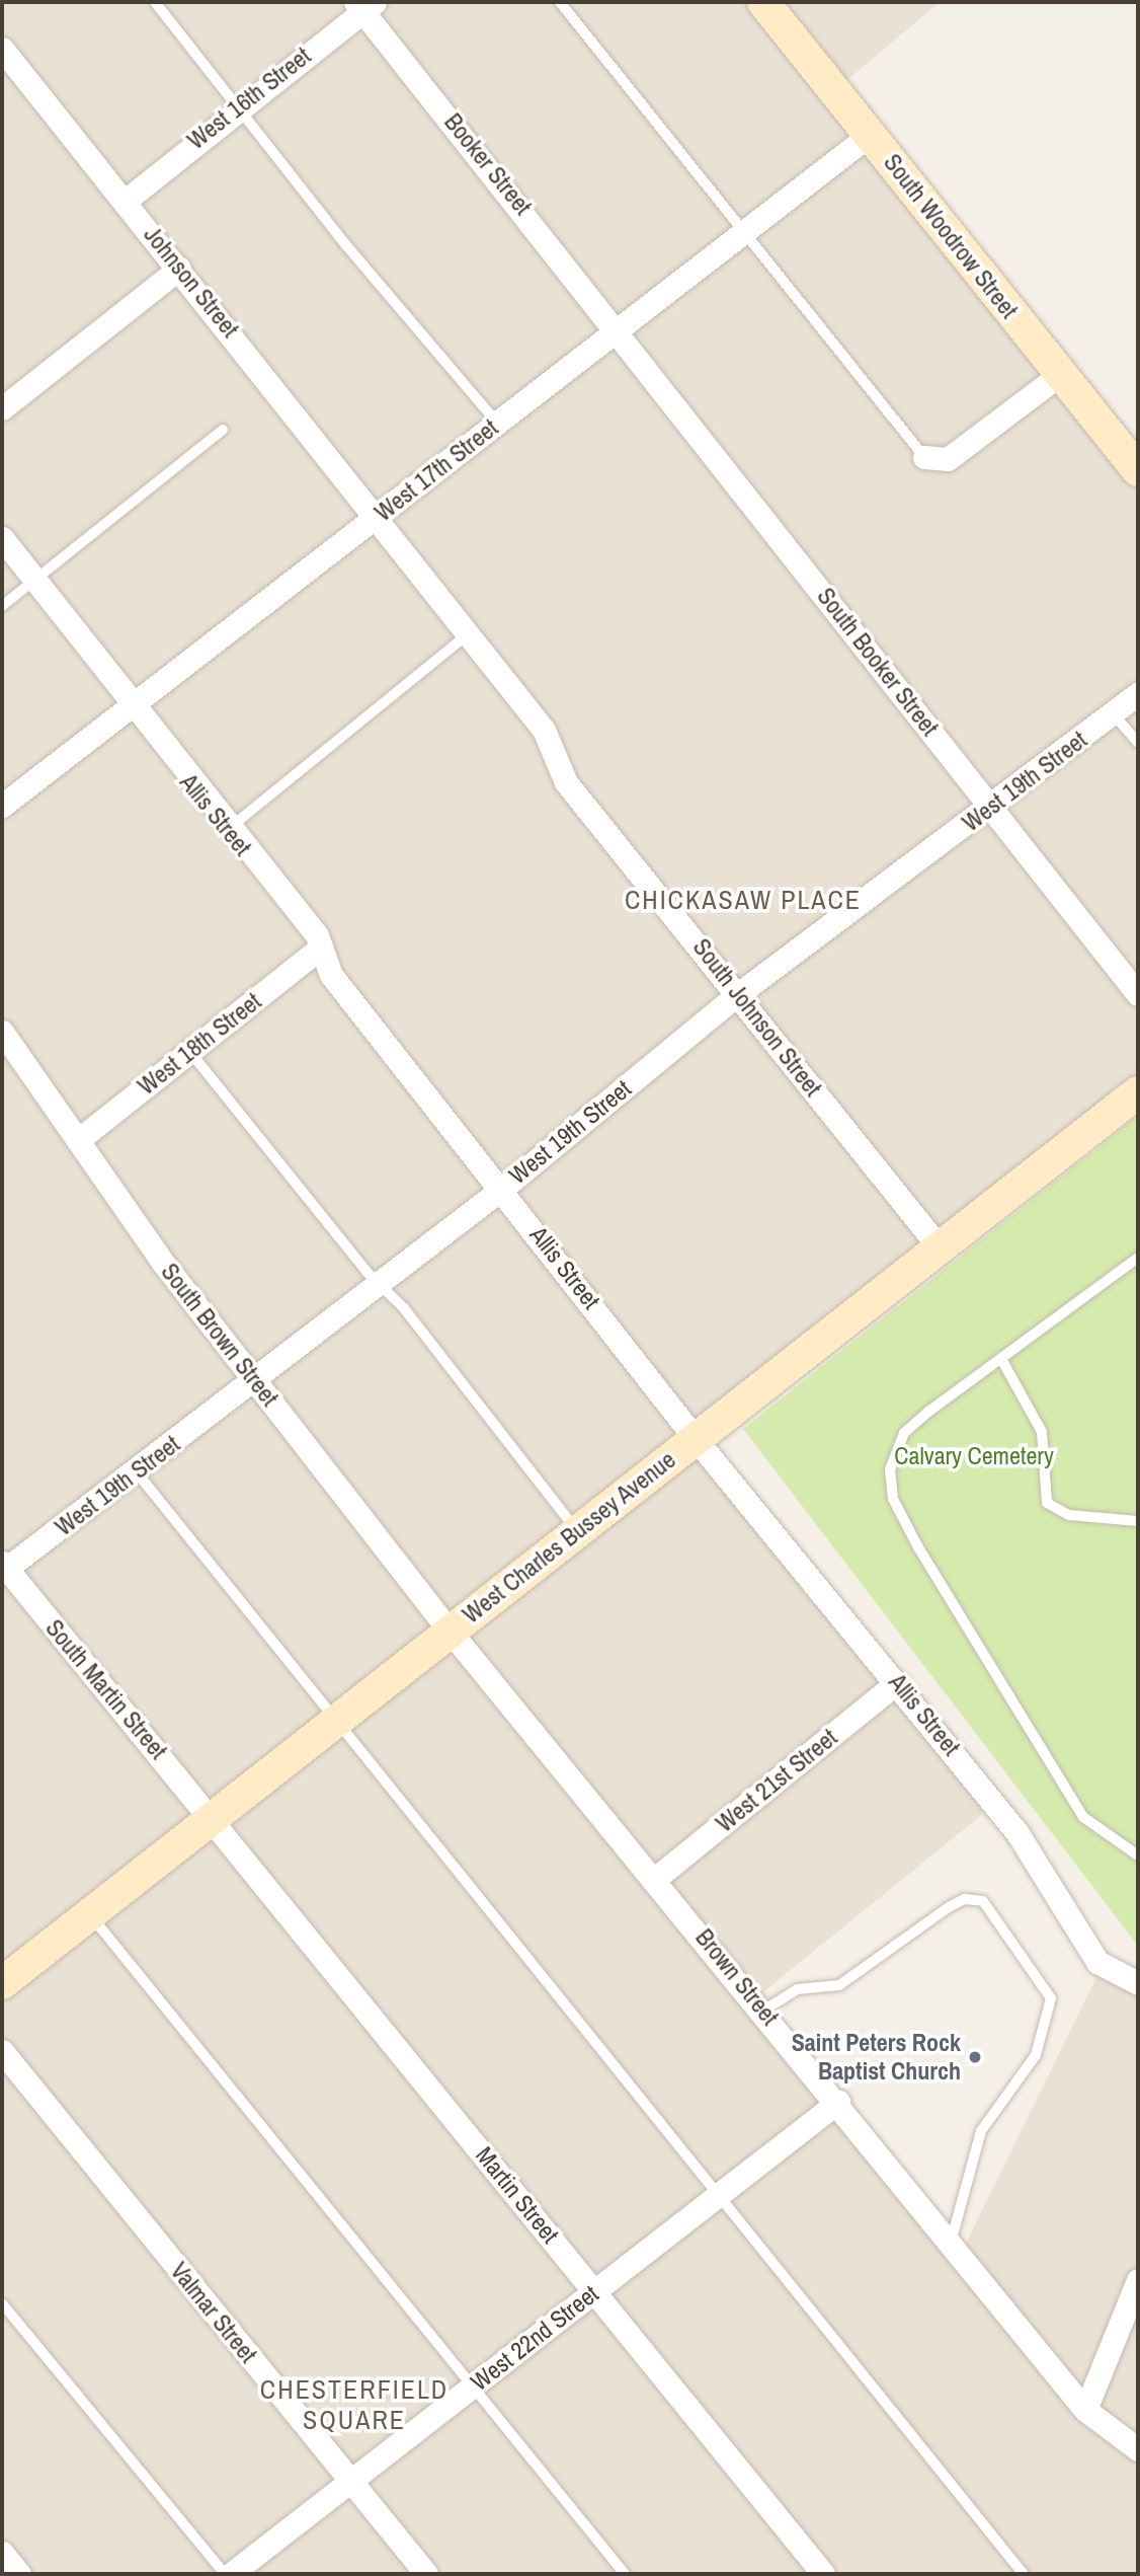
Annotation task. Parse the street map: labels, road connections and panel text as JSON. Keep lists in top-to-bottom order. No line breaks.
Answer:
{"streets":{"street":["West 16th Street","Booker Street","South Woodrow Street","Johnson Street","West 17th Street","South Booker Street","West 19th Street","Allis Street","South Johnson Street","West 18th Street","South Brown Street","West Charles Bussey Avenue","South Martin Street","West 21st Street","Brown Street","Martin Street","Valmar Street","West 22nd Street"]},"crossings":[["West 16th Street","Booker Street"],["West 16th Street","Johnson Street"],["Booker Street","West 17th Street"],["Booker Street","South Booker Street"],["South Woodrow Street","West 17th Street"],["Johnson Street","West 17th Street"],["Johnson Street","South Johnson Street"],["West 17th Street","South Booker Street"],["West 17th Street","Allis Street"],["West 17th Street","South Johnson Street"],["South Booker Street","West 19th Street"],["West 19th Street","Allis Street"],["West 19th Street","South Johnson Street"],["West 19th Street","South Brown Street"],["West 19th Street","South Martin Street"],["Allis Street","West 18th Street"],["Allis Street","West Charles Bussey Avenue"],["Allis Street","West 21st Street"],["South Johnson Street","West Charles Bussey Avenue"],["West 18th Street","South Brown Street"],["South Brown Street","West Charles Bussey Avenue"],["South Brown Street","Brown Street"],["West Charles Bussey Avenue","South Martin Street"],["West Charles Bussey Avenue","Brown Street"],["West Charles Bussey Avenue","Martin Street"],["South Martin Street","Martin Street"],["West 21st Street","Brown Street"],["Brown Street","West 22nd Street"],["Martin Street","West 22nd Street"],["Valmar Street","West 22nd Street"]],"districts":["CHICKASAW PLACE","CHESTERFIELD SQUARE"],"parks":["Calvary Cemetery"],"places":["Saint Peters Rock Baptist Church"]}
